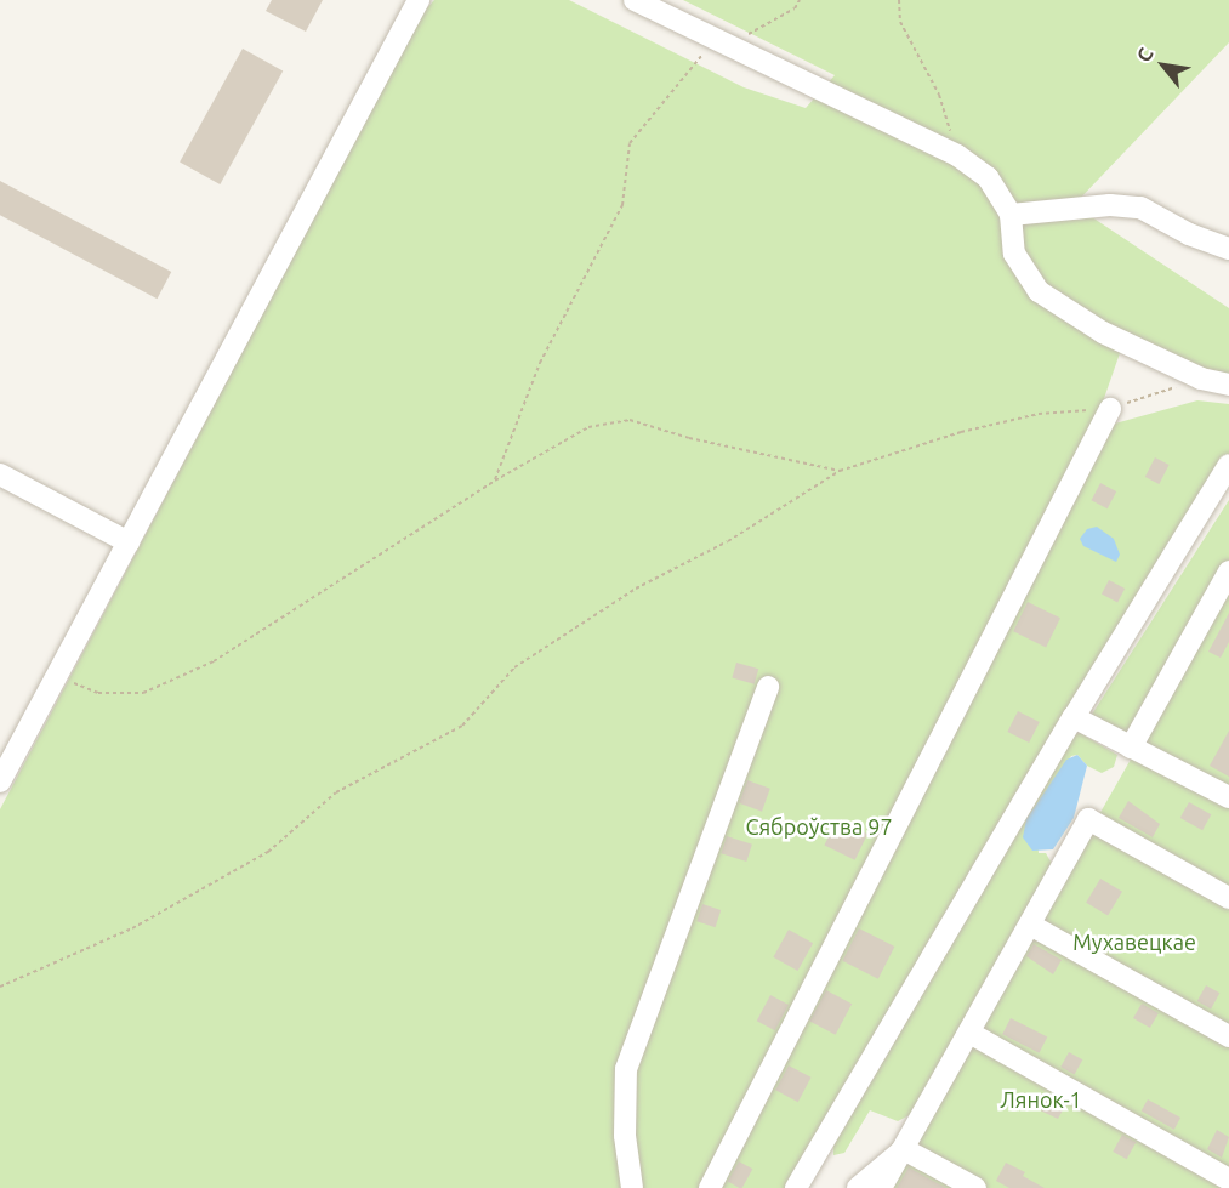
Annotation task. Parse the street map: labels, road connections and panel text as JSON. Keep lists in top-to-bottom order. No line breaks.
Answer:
{"parks":["Сяброўства 97","Мухавецкае","Лянок-1"],"north":"top left"}
